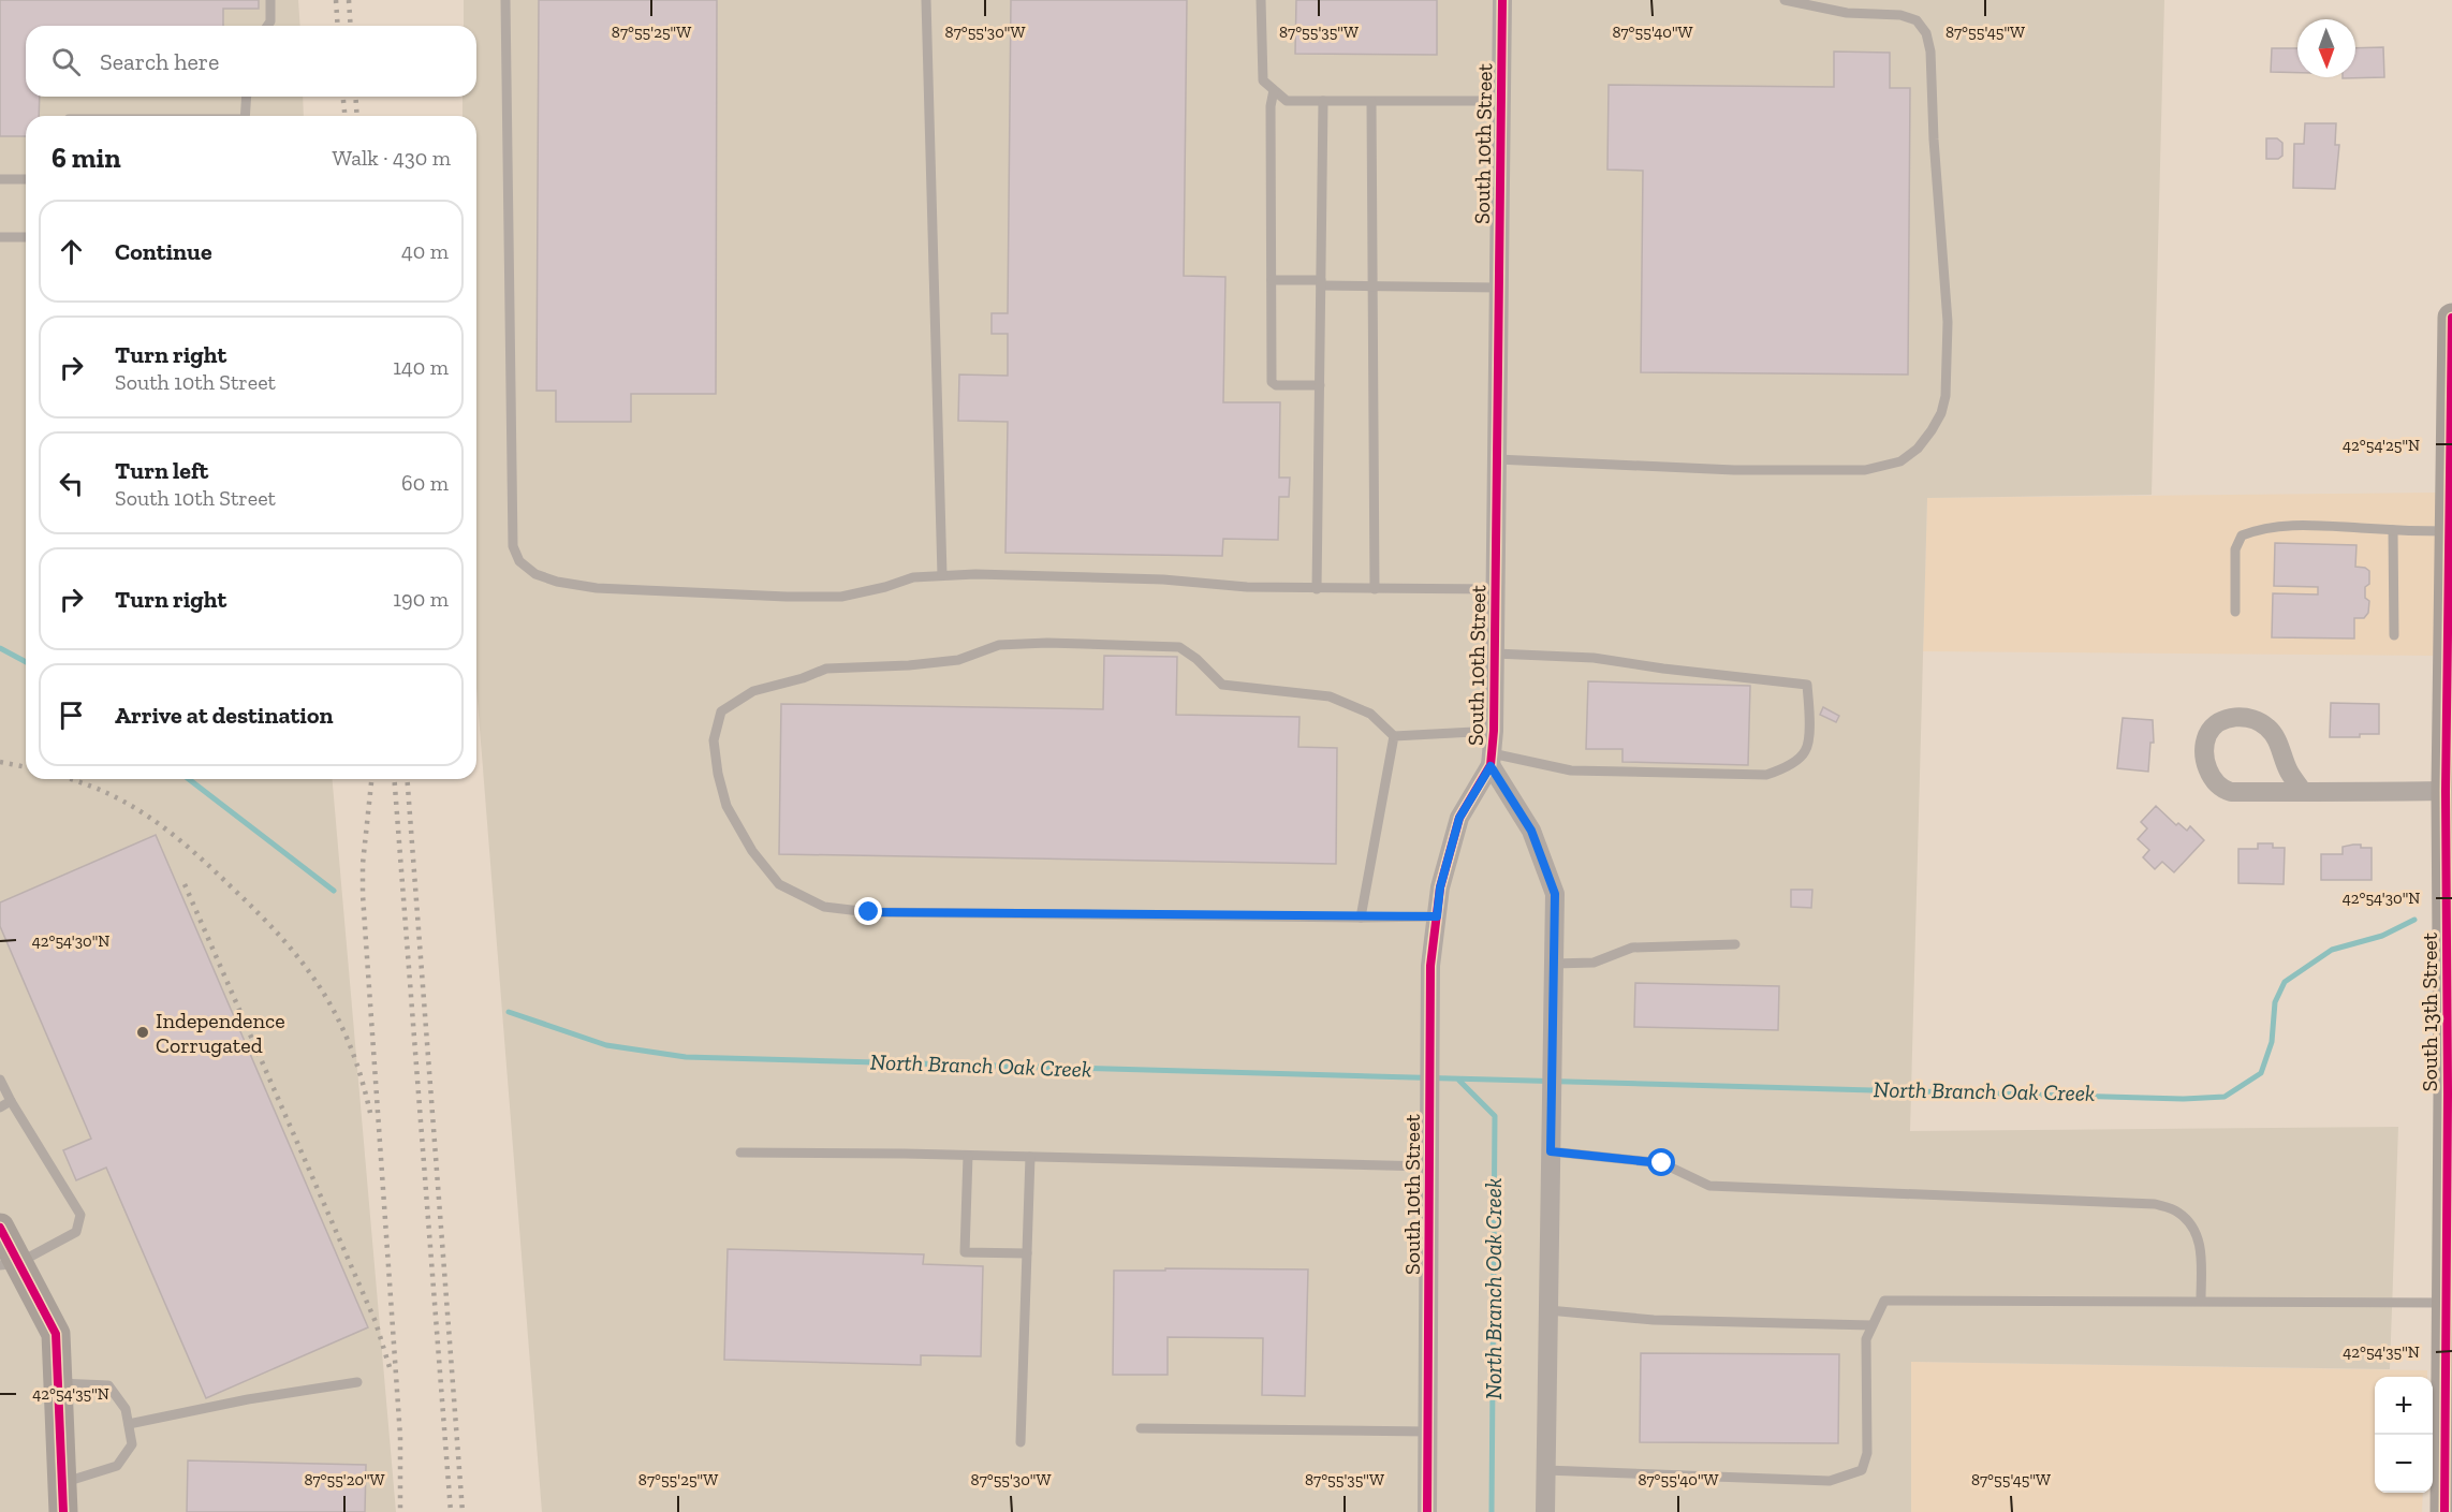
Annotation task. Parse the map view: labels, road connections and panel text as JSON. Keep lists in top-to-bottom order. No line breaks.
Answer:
{"streets":{"street":["South 10th Street","South 13th Street"]},"water":["North Branch Oak Creek"],"places":["Independence Corrugated"],"north":"bottom","page":{"search":"Search here","heading":["6 min","Walk · 430 m"],"list":[["Continue","40 m"],["Turn right","South 10th Street","140 m"],["Turn left","South 10th Street","60 m"],["Turn right","190 m"],"Arrive at destination"],"map_buttons":["+","−"]},"coordinates":["87°55'25\"W","87°55'30\"W","87°55'35\"W","87°55'40\"W","87°55'45\"W","42°54'25\"N","42°54'30\"N","42°54'35\"N","87°55'20\"W"]}
